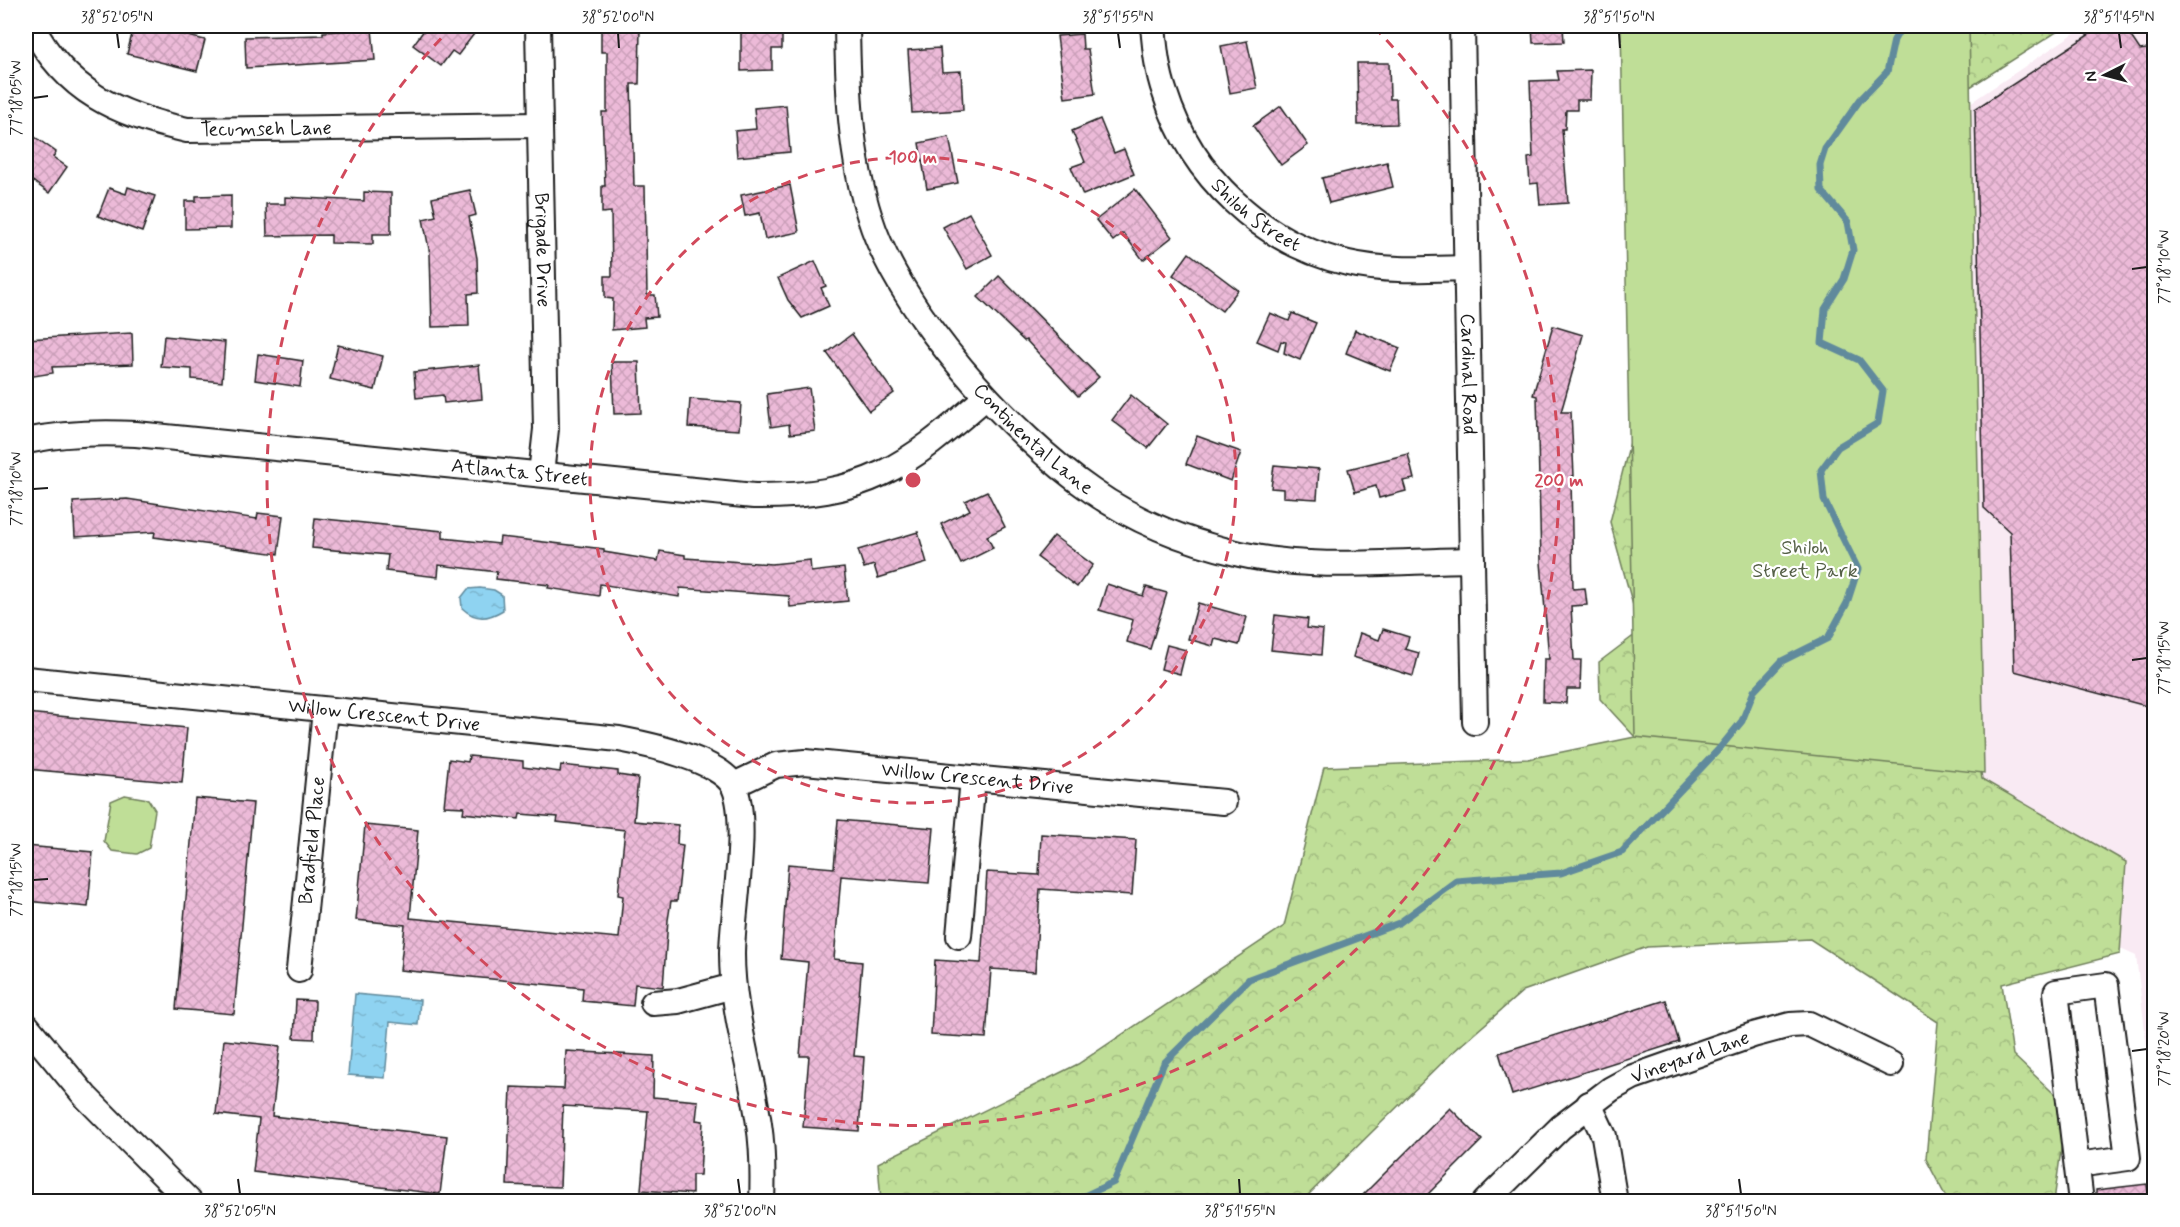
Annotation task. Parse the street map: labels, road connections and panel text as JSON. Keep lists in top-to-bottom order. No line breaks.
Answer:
{"streets":{"street":["Tecumseh Lane","Shiloh Street","Brigade Drive","Cardinal Road","Continental Lane","Atlanta Street","Willow Crescent Drive","Bradfield Place","Vineyard Lane"]},"crossings":[["Tecumseh Lane","Brigade Drive"],["Shiloh Street","Cardinal Road"],["Brigade Drive","Atlanta Street"],["Cardinal Road","Continental Lane"],["Continental Lane","Atlanta Street"],["Willow Crescent Drive","Bradfield Place"]],"parks":["Shiloh Street Park"],"north":"left","coordinates":["38°52'05\"N","38°52'00\"N","38°51'55\"N","38°51'50\"N","38°51'45\"N","77°18'05\"W","77°18'10\"W","77°18'15\"W","77°18'20\"W"],"rings":["100 m","200 m"]}
